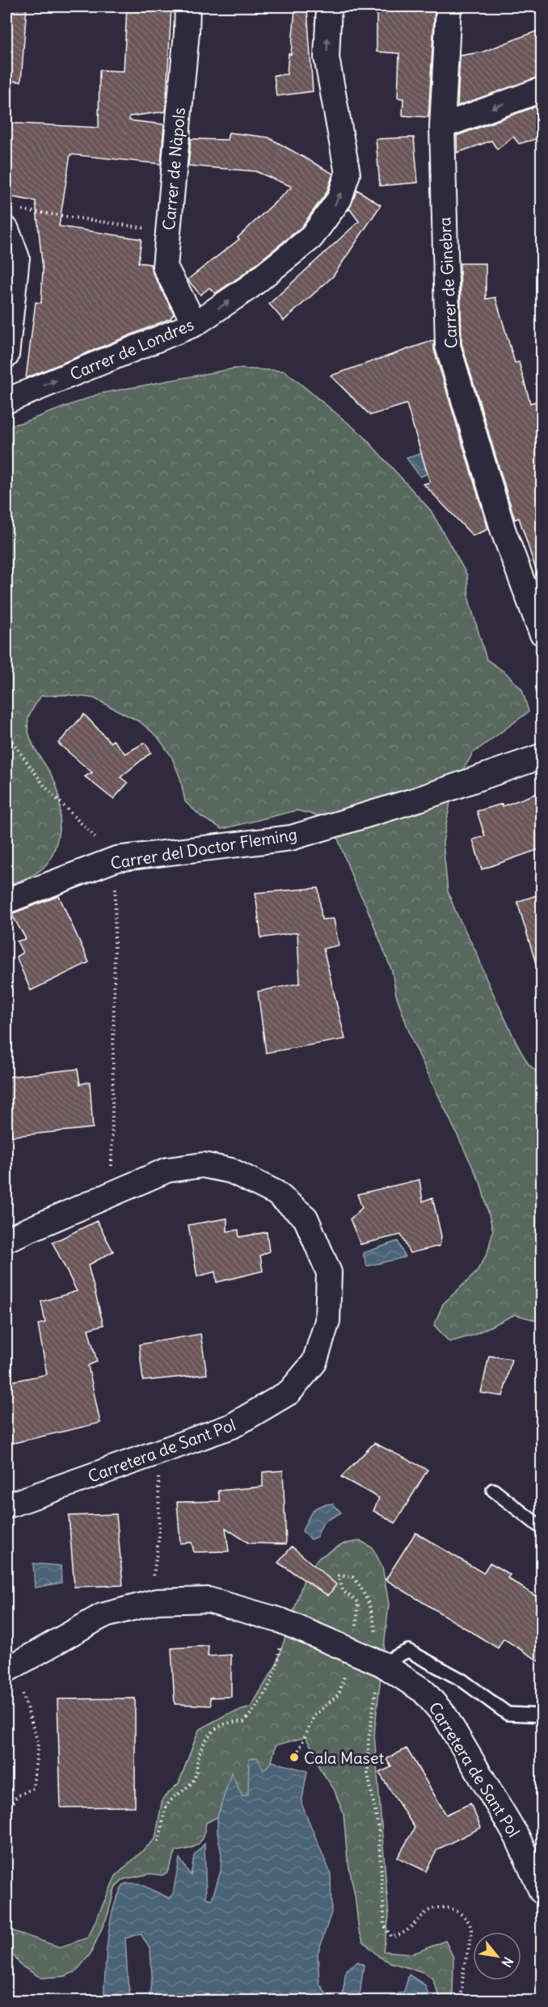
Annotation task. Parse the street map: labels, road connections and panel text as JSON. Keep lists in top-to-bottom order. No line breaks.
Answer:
{"streets":{"street":["Carrer de Nàpols","Carrer de Ginebra","Carrer de Londres","Carrer del Doctor Fleming","Carretera de Sant Pol"]},"crossings":[["Carrer de Nàpols","Carrer de Londres"]],"one_way":["Carrer de Londres"],"places":["Cala Maset"],"north":"bottom right"}
